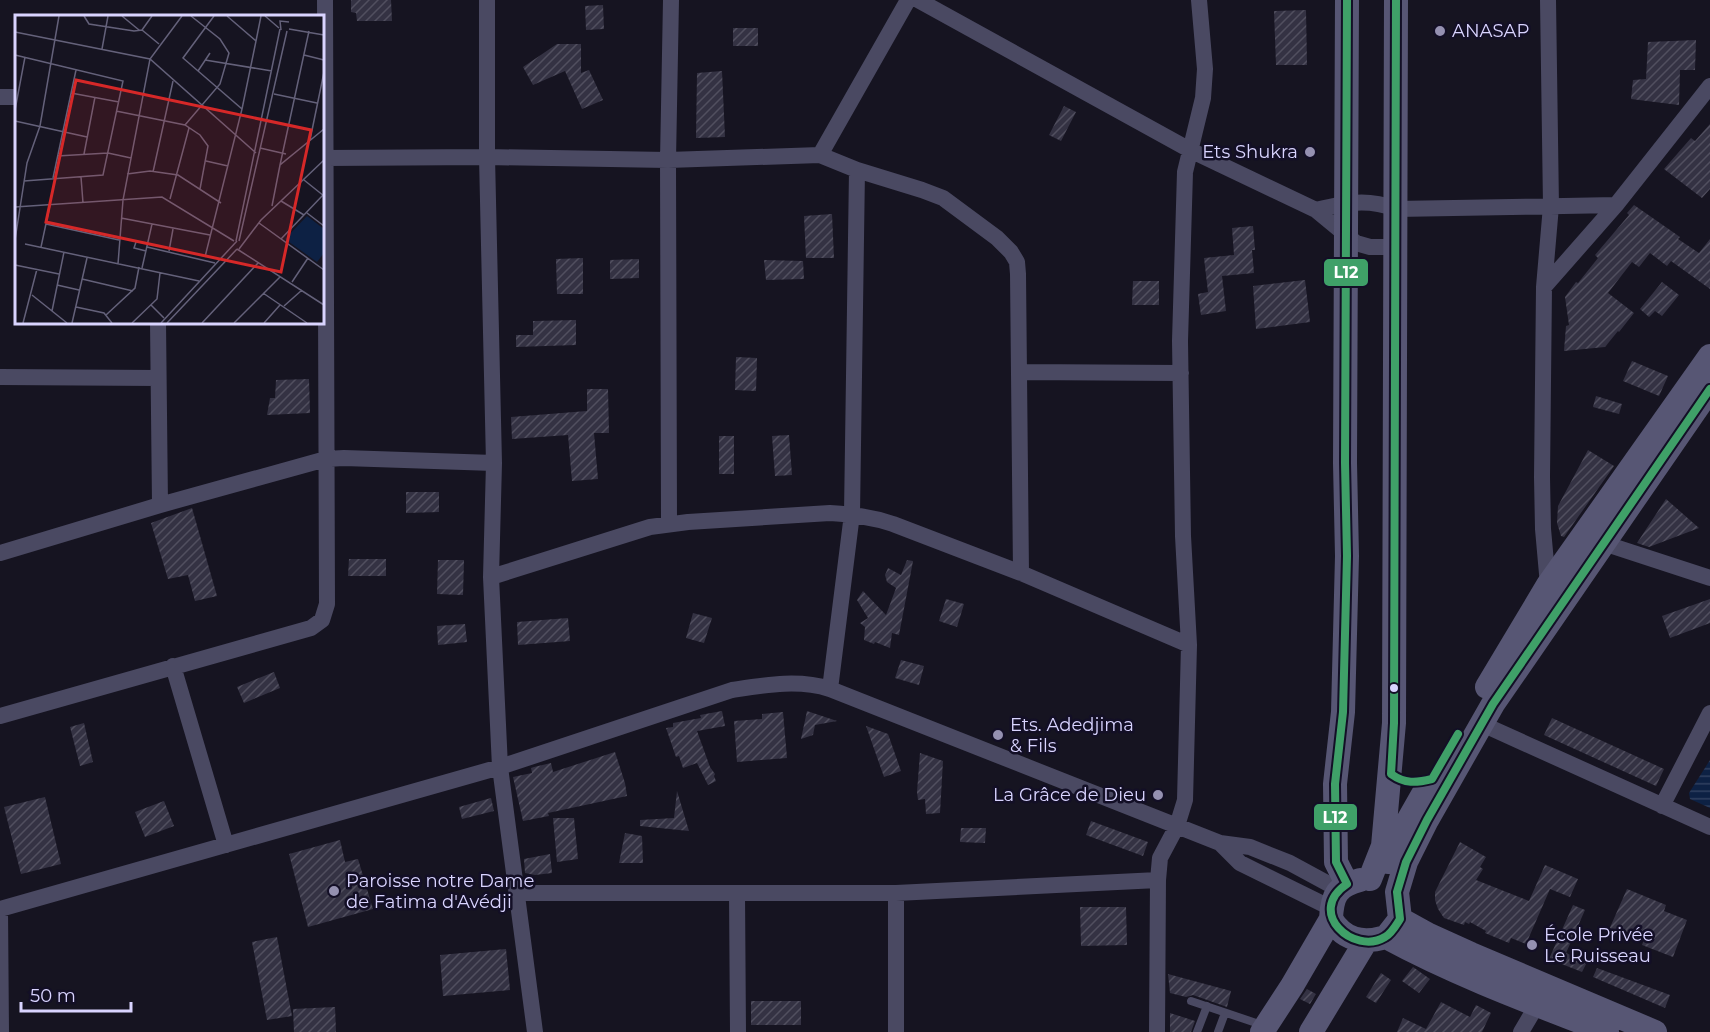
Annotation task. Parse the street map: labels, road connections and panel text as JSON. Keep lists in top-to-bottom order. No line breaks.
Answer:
{"places":["ANASAP","Ets Shukra","Ets. Adedjima & Fils","La Grâce de Dieu","Paroisse notre Dame de Fatima d'Avédji","École Privée Le Ruisseau"],"lines":["transit line L12"],"scale_bar":"50 m"}
